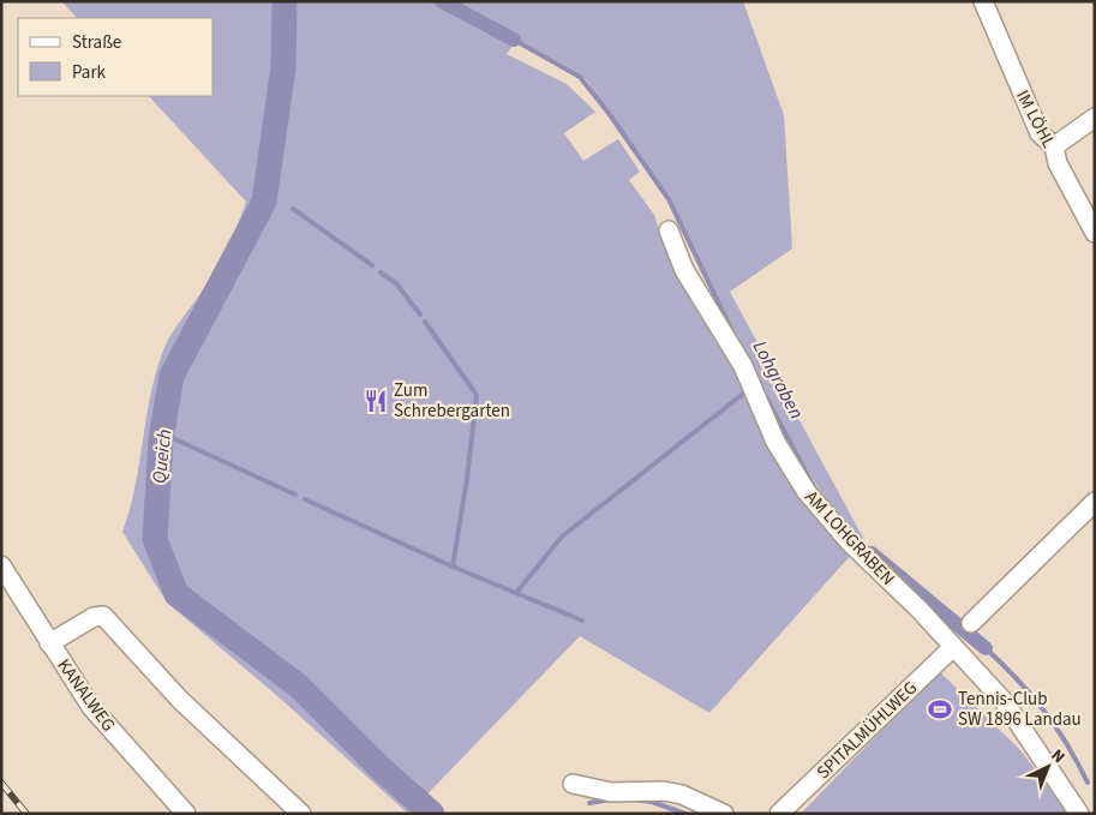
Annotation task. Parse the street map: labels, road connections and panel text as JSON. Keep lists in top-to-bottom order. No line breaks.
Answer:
{"streets":{"street":["IM LÖHL","AM LOHGRABEN","KANALWEG","SPITALMÜHLWEG"]},"crossings":[["AM LOHGRABEN","SPITALMÜHLWEG"]],"water":["Lohgraben","Queich"],"places":{"restaurant":["Zum Schrebergarten"],"sports":["Tennis-Club SW 1896 Landau"]},"legend":["Straße","Park"],"north":"top right"}
